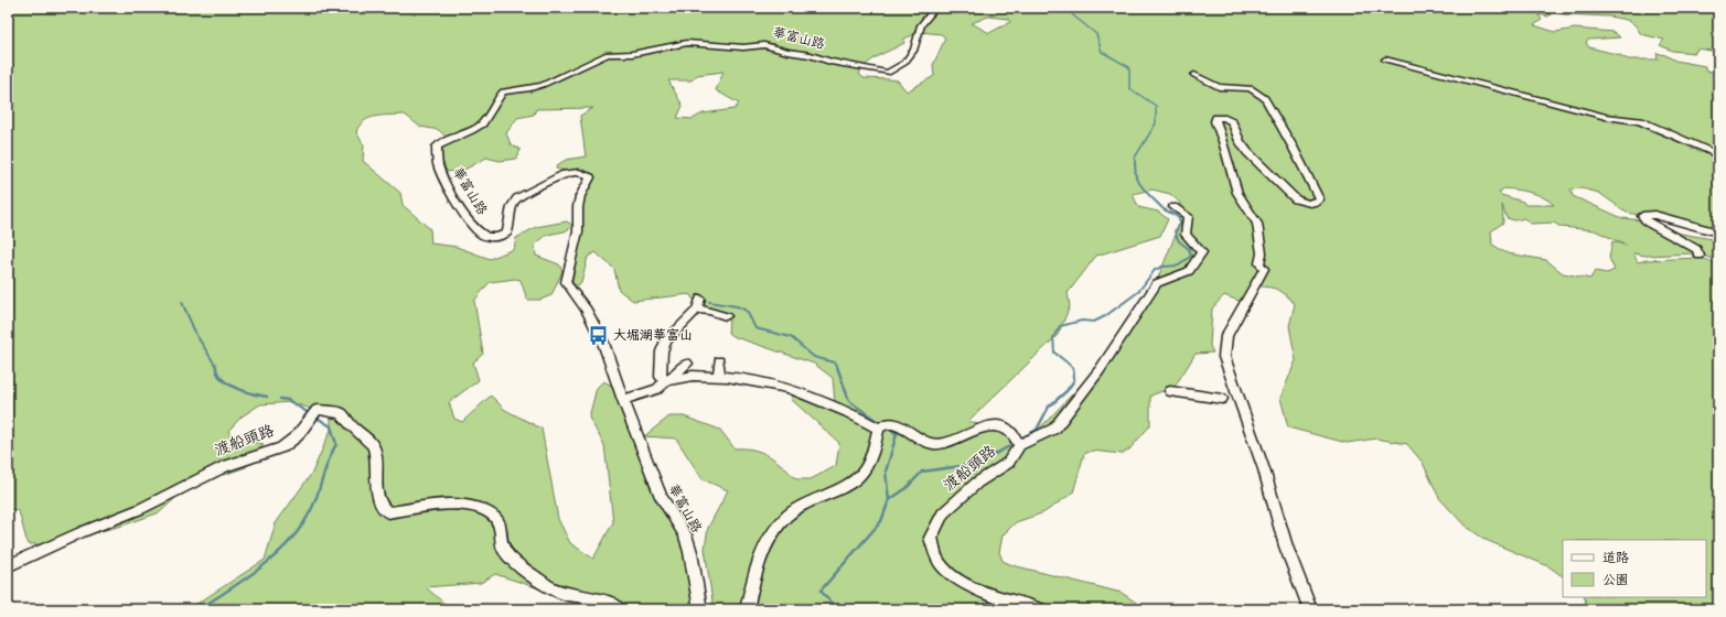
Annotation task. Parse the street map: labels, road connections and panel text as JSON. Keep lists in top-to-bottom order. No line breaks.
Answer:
{"streets":{"street":["華富山路","渡船頭路"]},"places":{"bus stop":["大堀湖華富山"]},"legend":["道路","公園"]}
